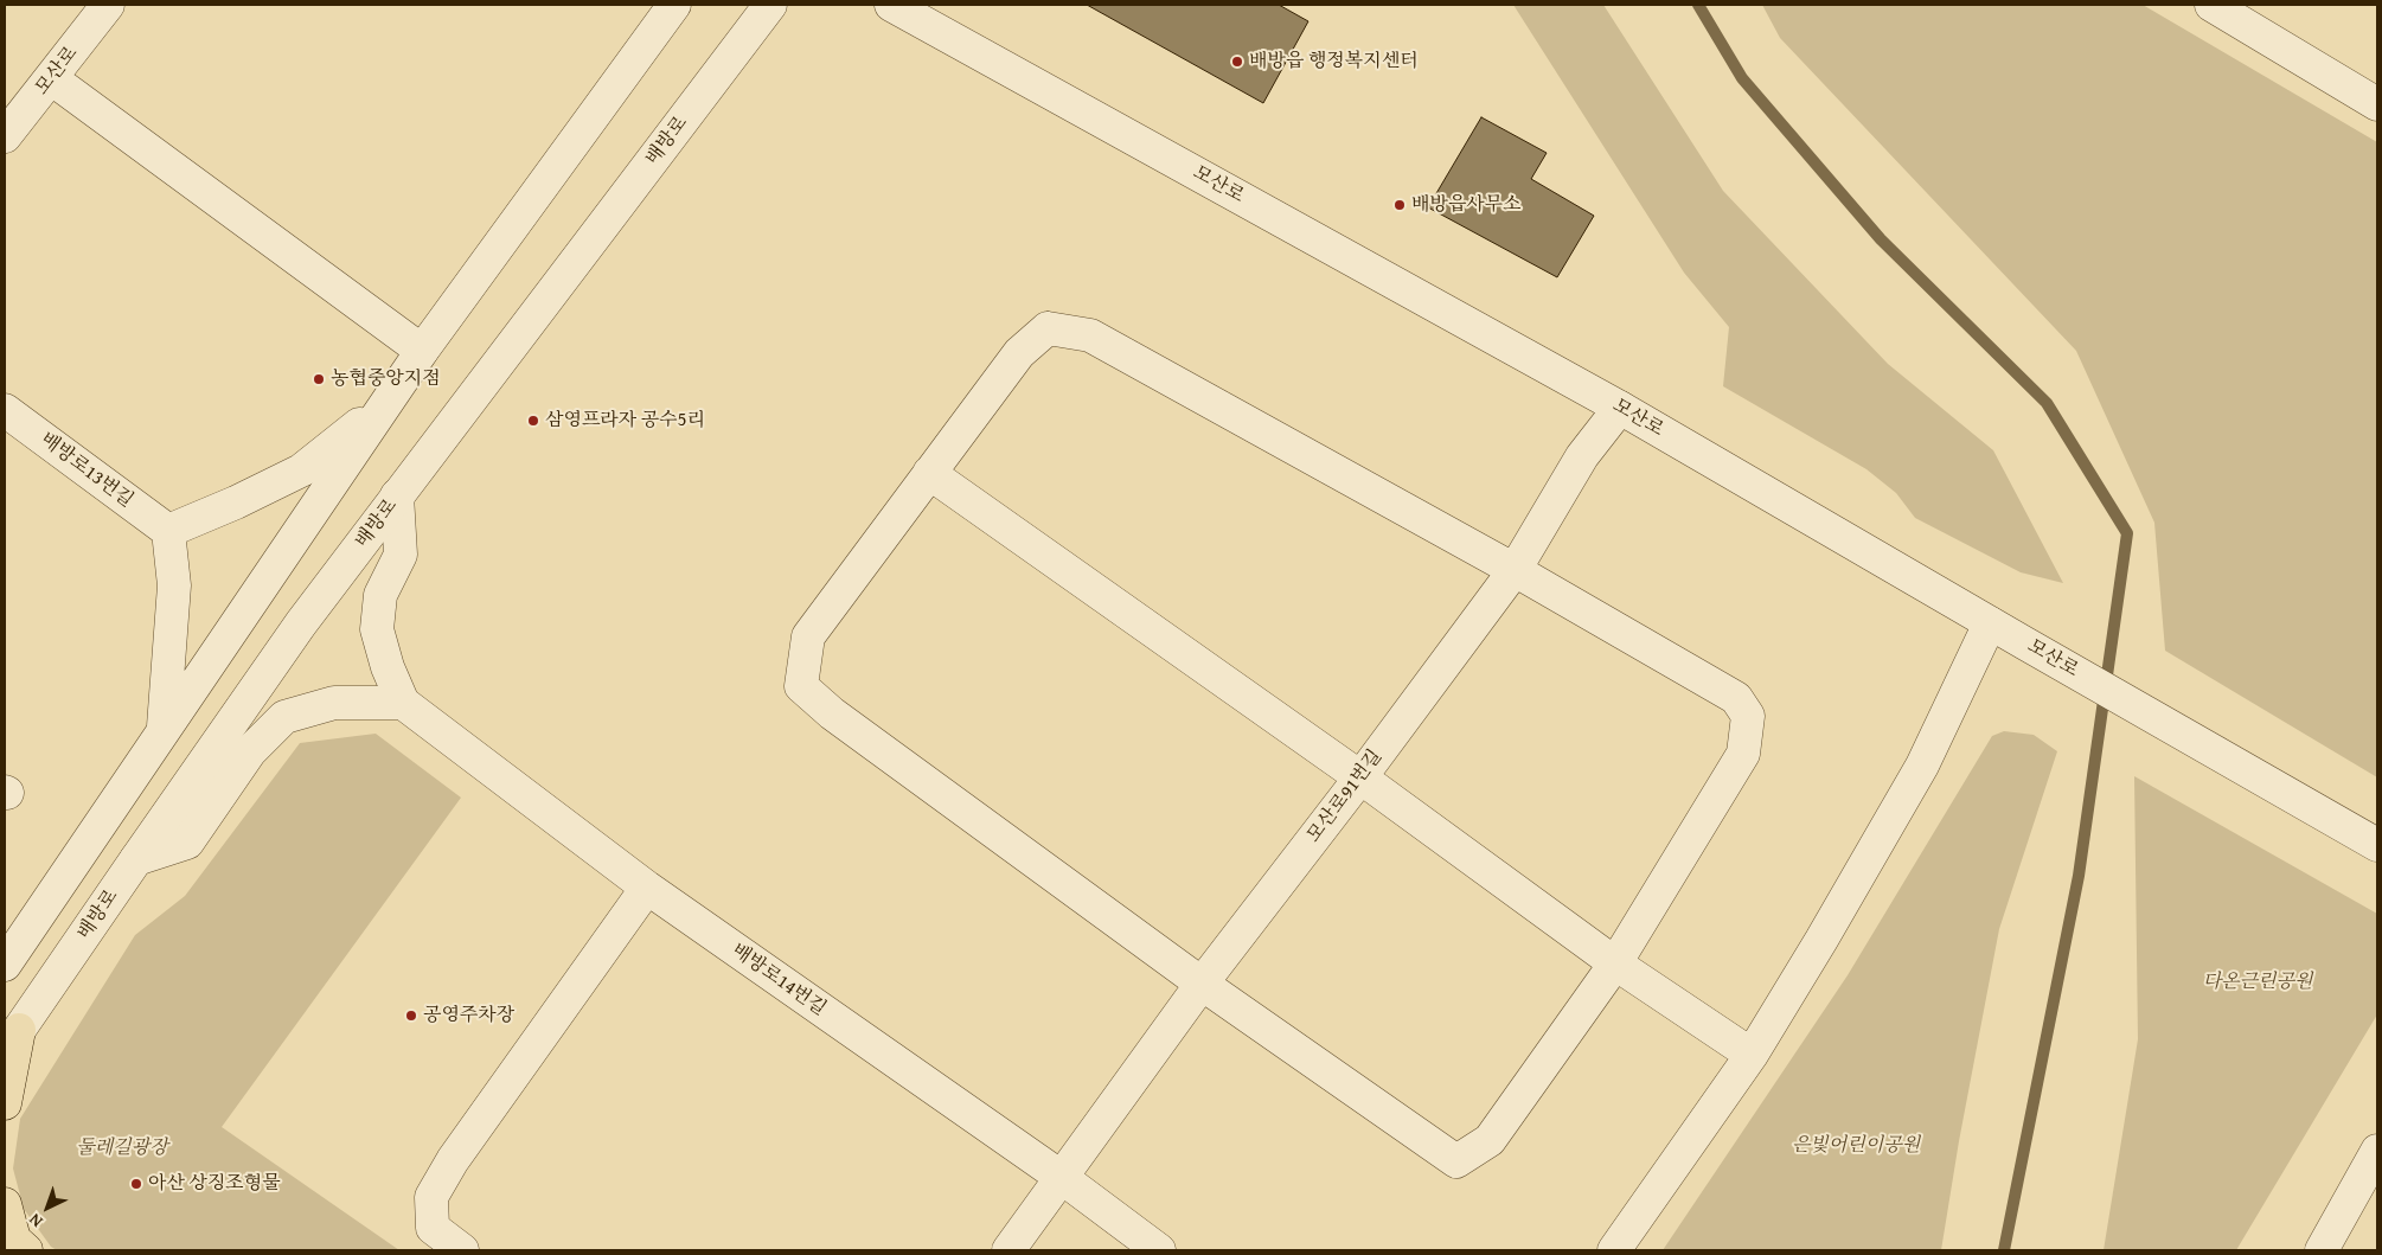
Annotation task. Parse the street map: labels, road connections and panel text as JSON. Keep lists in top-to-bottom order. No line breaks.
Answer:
{"streets":{"street":["모산로","배방로","배방로13번길","모산로91번길","배방로14번길"]},"crossings":[["모산로","모산로91번길"],["모산로91번길","배방로14번길"]],"parks":["다온근린공원","은빛어린이공원","둘레길광장"],"places":["배방읍 행정복지센터","배방읍사무소","농협중앙지점","삼영프라자 공수5리","공영주차장","아산 상징조형물"],"north":"bottom left"}
